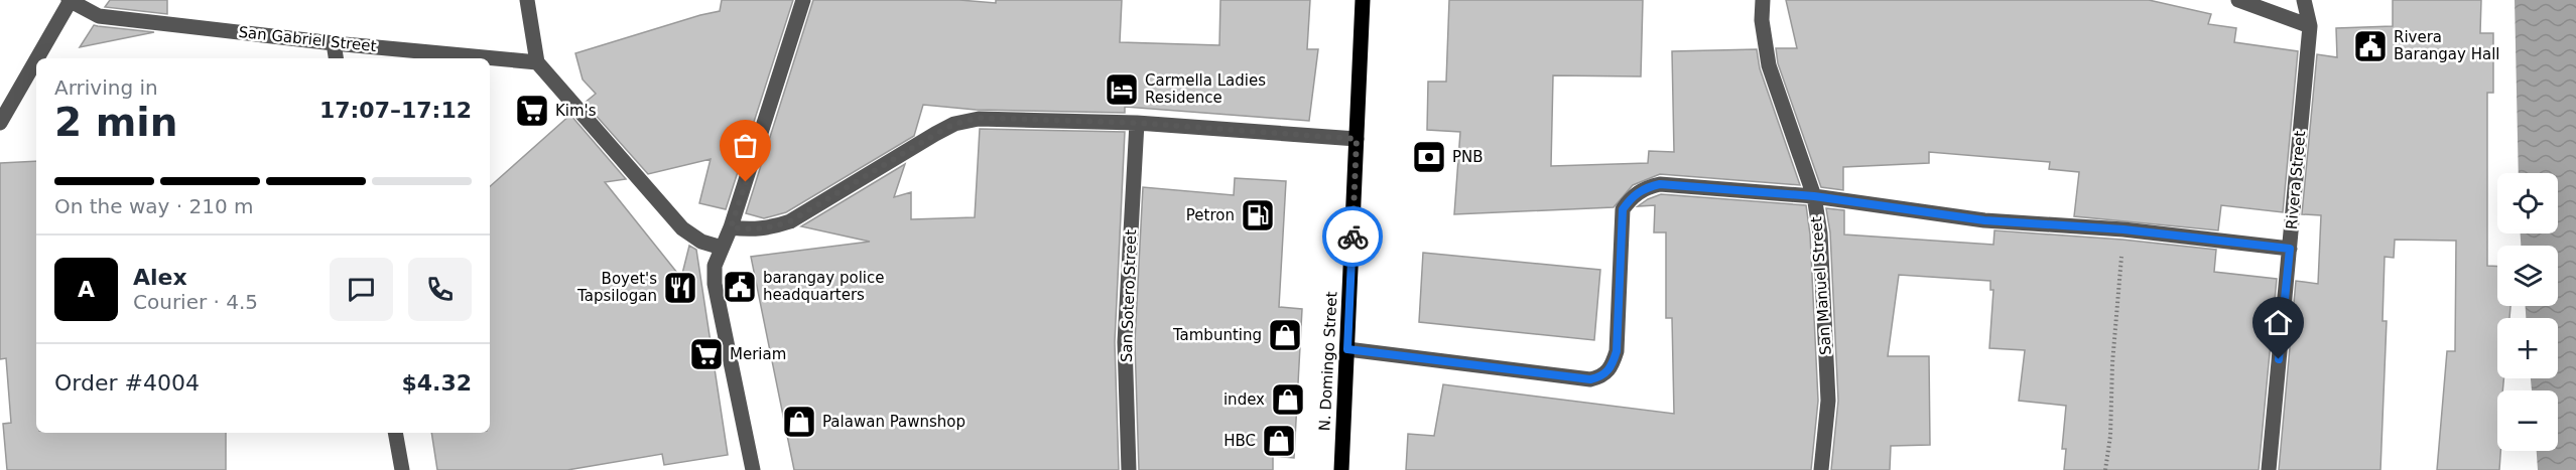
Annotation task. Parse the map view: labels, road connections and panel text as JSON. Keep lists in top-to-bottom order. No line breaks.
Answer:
{"streets":{"main road":["N. Domingo Street"],"street":["San Gabriel Street","Rivera Street","San Manuel Street","San Sotero Street"]},"places":{"public building":["Rivera Barangay Hall","barangay police headquarters"],"hotel":["Carmella Ladies Residence"],"supermarket":["Kim's","Meriam"],"bank":["PNB"],"fuel station":["Petron"],"restaurant":["Boyet's Tapsilogan"],"shop":["Tambunting","index","Palawan Pawnshop","HBC"]},"page":{"heading":["2 min","Arriving in","17:07–17:12"],"panel":["Alex","Courier · 4.5","Order #4004","$4.32"],"bar":"On the way · 210 m","map_buttons":["+","−"],"round":"A"}}
